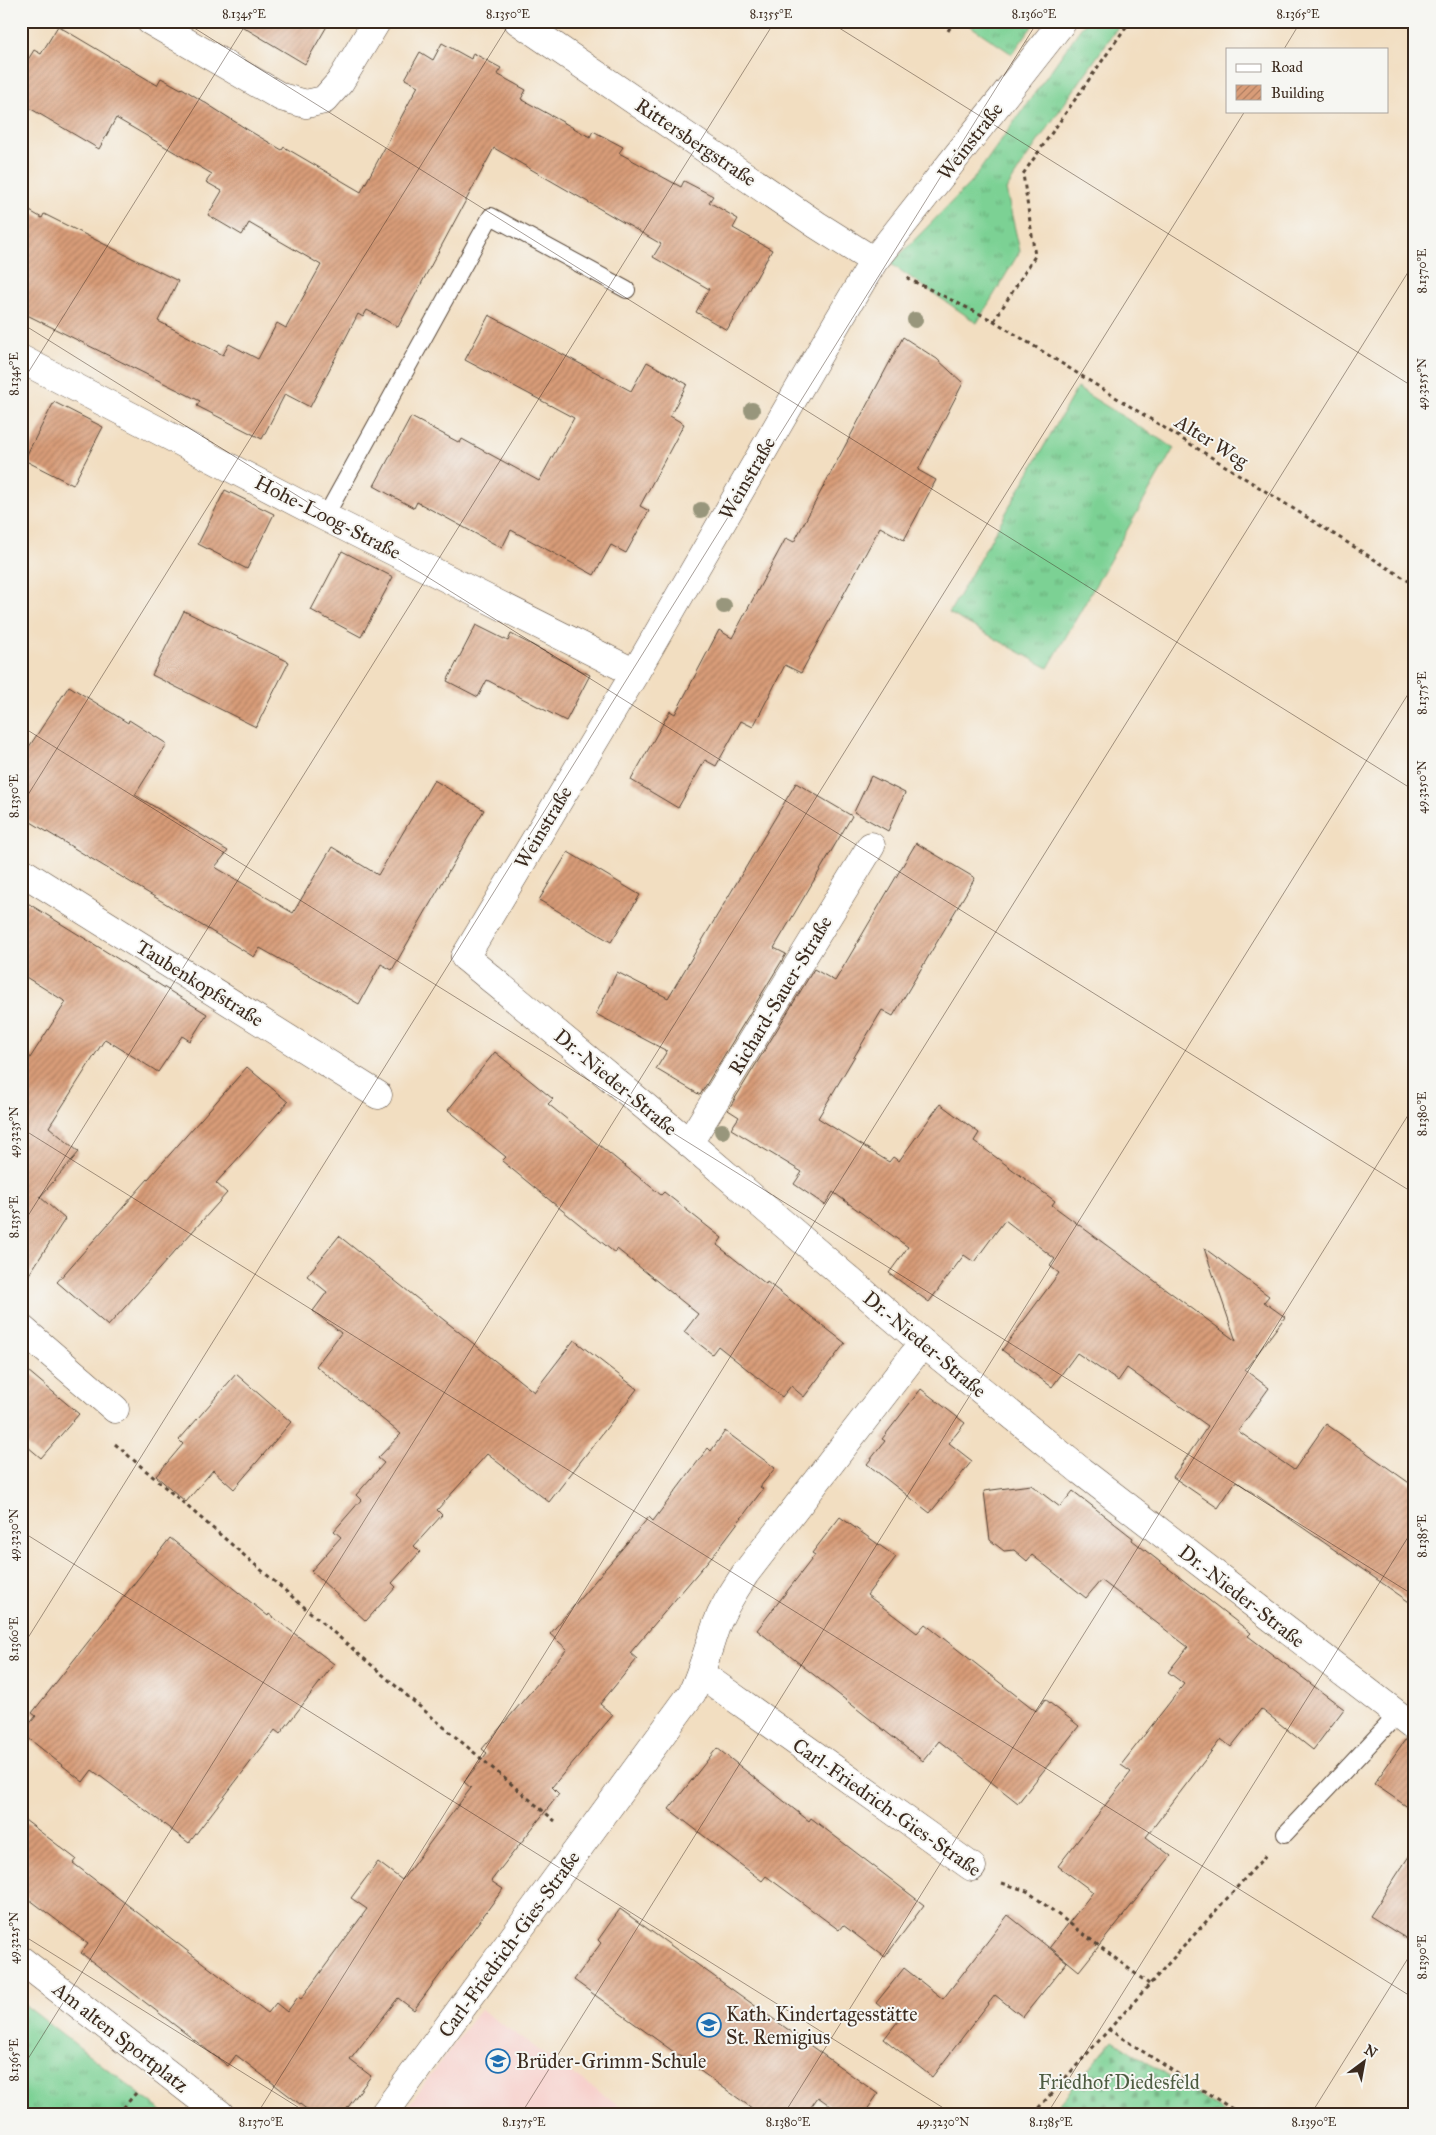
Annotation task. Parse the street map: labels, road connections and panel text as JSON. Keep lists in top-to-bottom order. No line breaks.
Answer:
{"streets":{"street":["Weinstraße","Rittersbergstraße","Hohe-Loog-Straße","Taubenkopfstraße","Richard-Sauer-Straße","Dr.-Nieder-Straße","Carl-Friedrich-Gies-Straße","Am alten Sportplatz"],"path":["Alter Weg"]},"crossings":[["Weinstraße","Rittersbergstraße"],["Weinstraße","Alter Weg"],["Weinstraße","Hohe-Loog-Straße"],["Weinstraße","Dr.-Nieder-Straße"],["Rittersbergstraße","Alter Weg"],["Richard-Sauer-Straße","Dr.-Nieder-Straße"],["Dr.-Nieder-Straße","Carl-Friedrich-Gies-Straße"]],"parks":["Friedhof Diedesfeld"],"places":{"school or university":["Kath. Kindertagesstätte St. Remigius","Brüder-Grimm-Schule"]},"legend":["Road","Building"],"north":"top right","coordinates":["8.1345°E","8.1350°E","8.1355°E","8.1360°E","8.1365°E","8.1370°E","49.3255°N","8.1375°E","49.3250°N","8.1380°E","49.3235°N","49.3230°N","8.1385°E","49.3225°N","8.1390°E"]}
